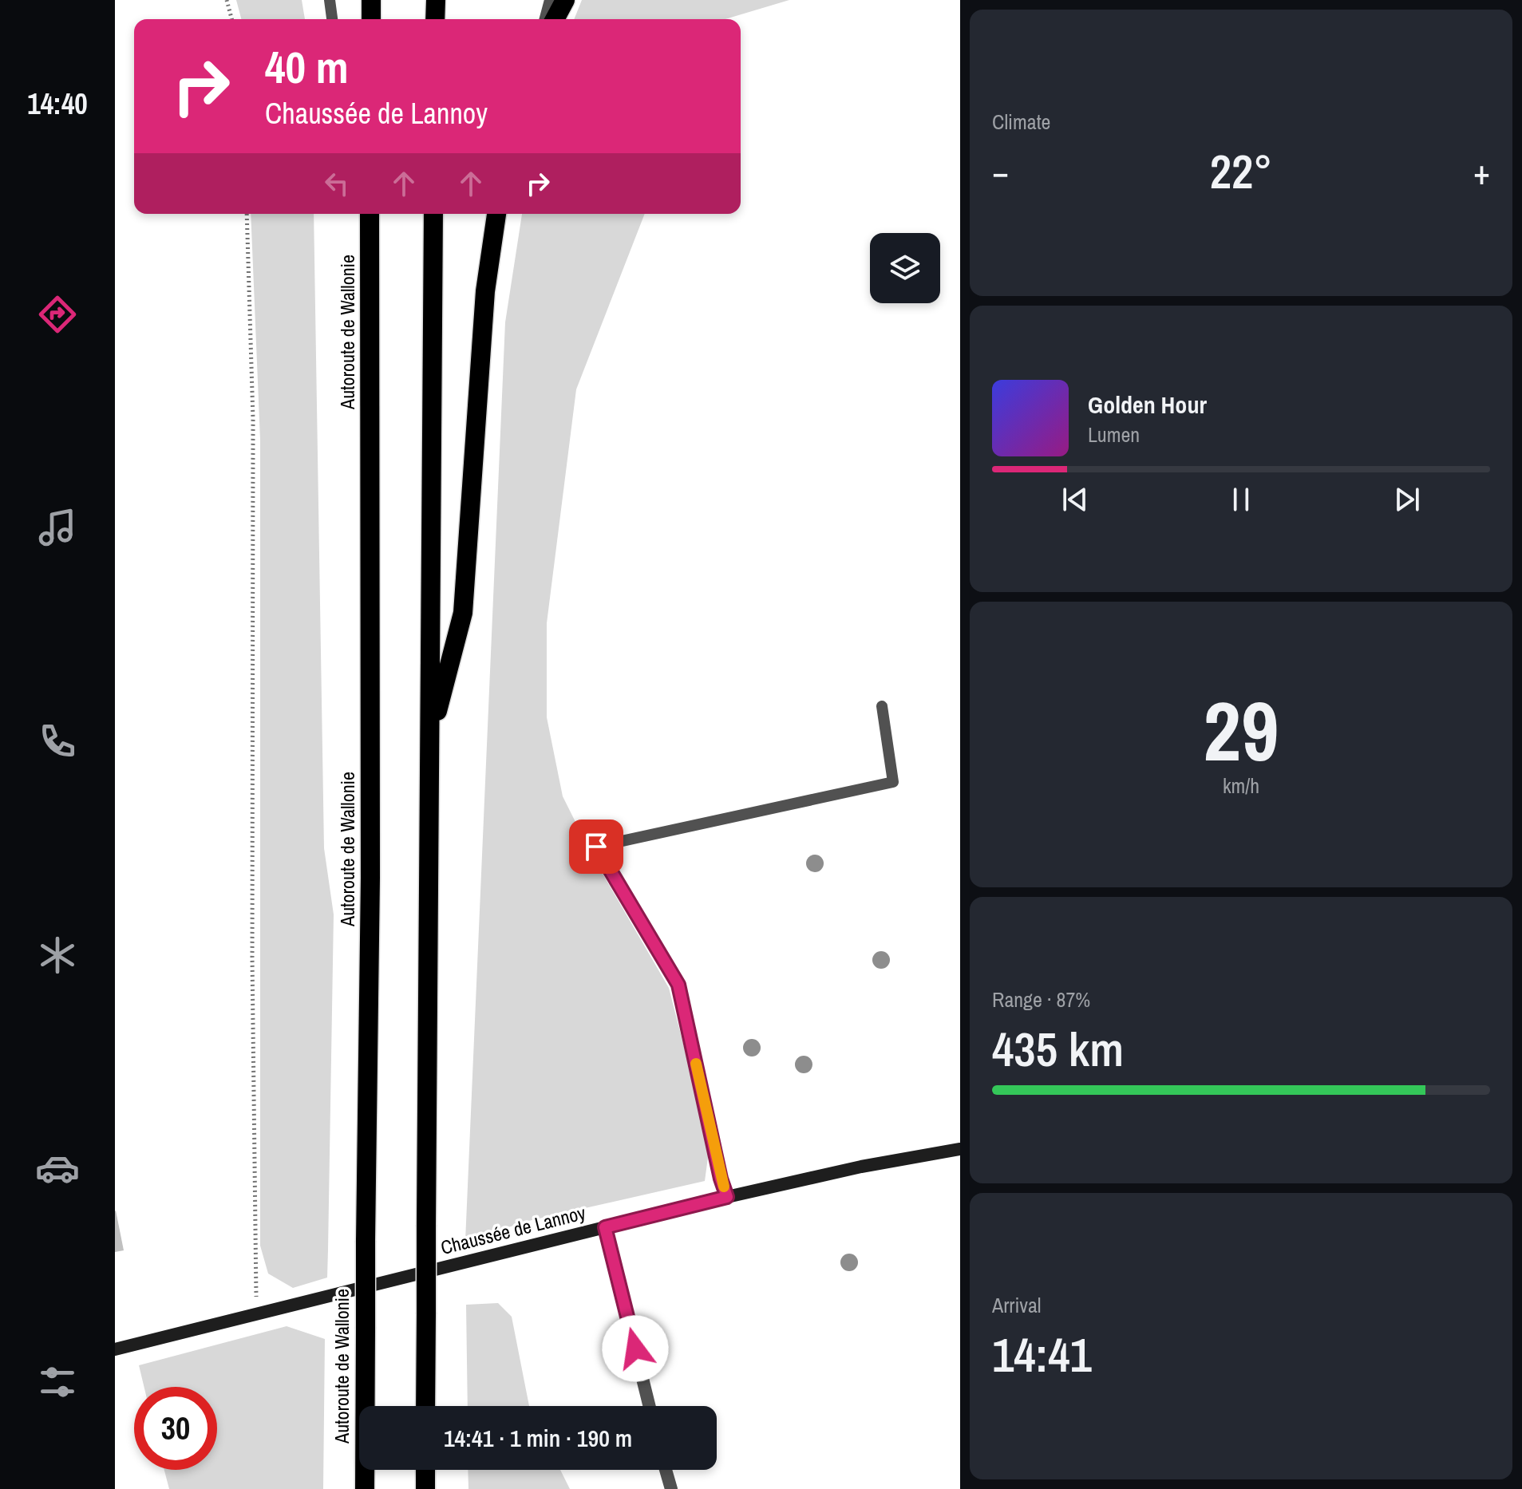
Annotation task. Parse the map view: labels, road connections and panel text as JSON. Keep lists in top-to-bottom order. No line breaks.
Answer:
{"streets":{"highway":["Autoroute de Wallonie"],"main road":["Chaussée de Lannoy"]},"page":{"tabs":"14:40","tile":["Climate",["29","km/h"],["Range · 87%","435 km"],["Arrival","14:41"]],"turn":["40 m","Chaussée de Lannoy"],"heat":["−","22°","+"],"song":["Golden Hour","Lumen"],"limit":"30","trip":"14:41 · 1 min · 190 m"}}
